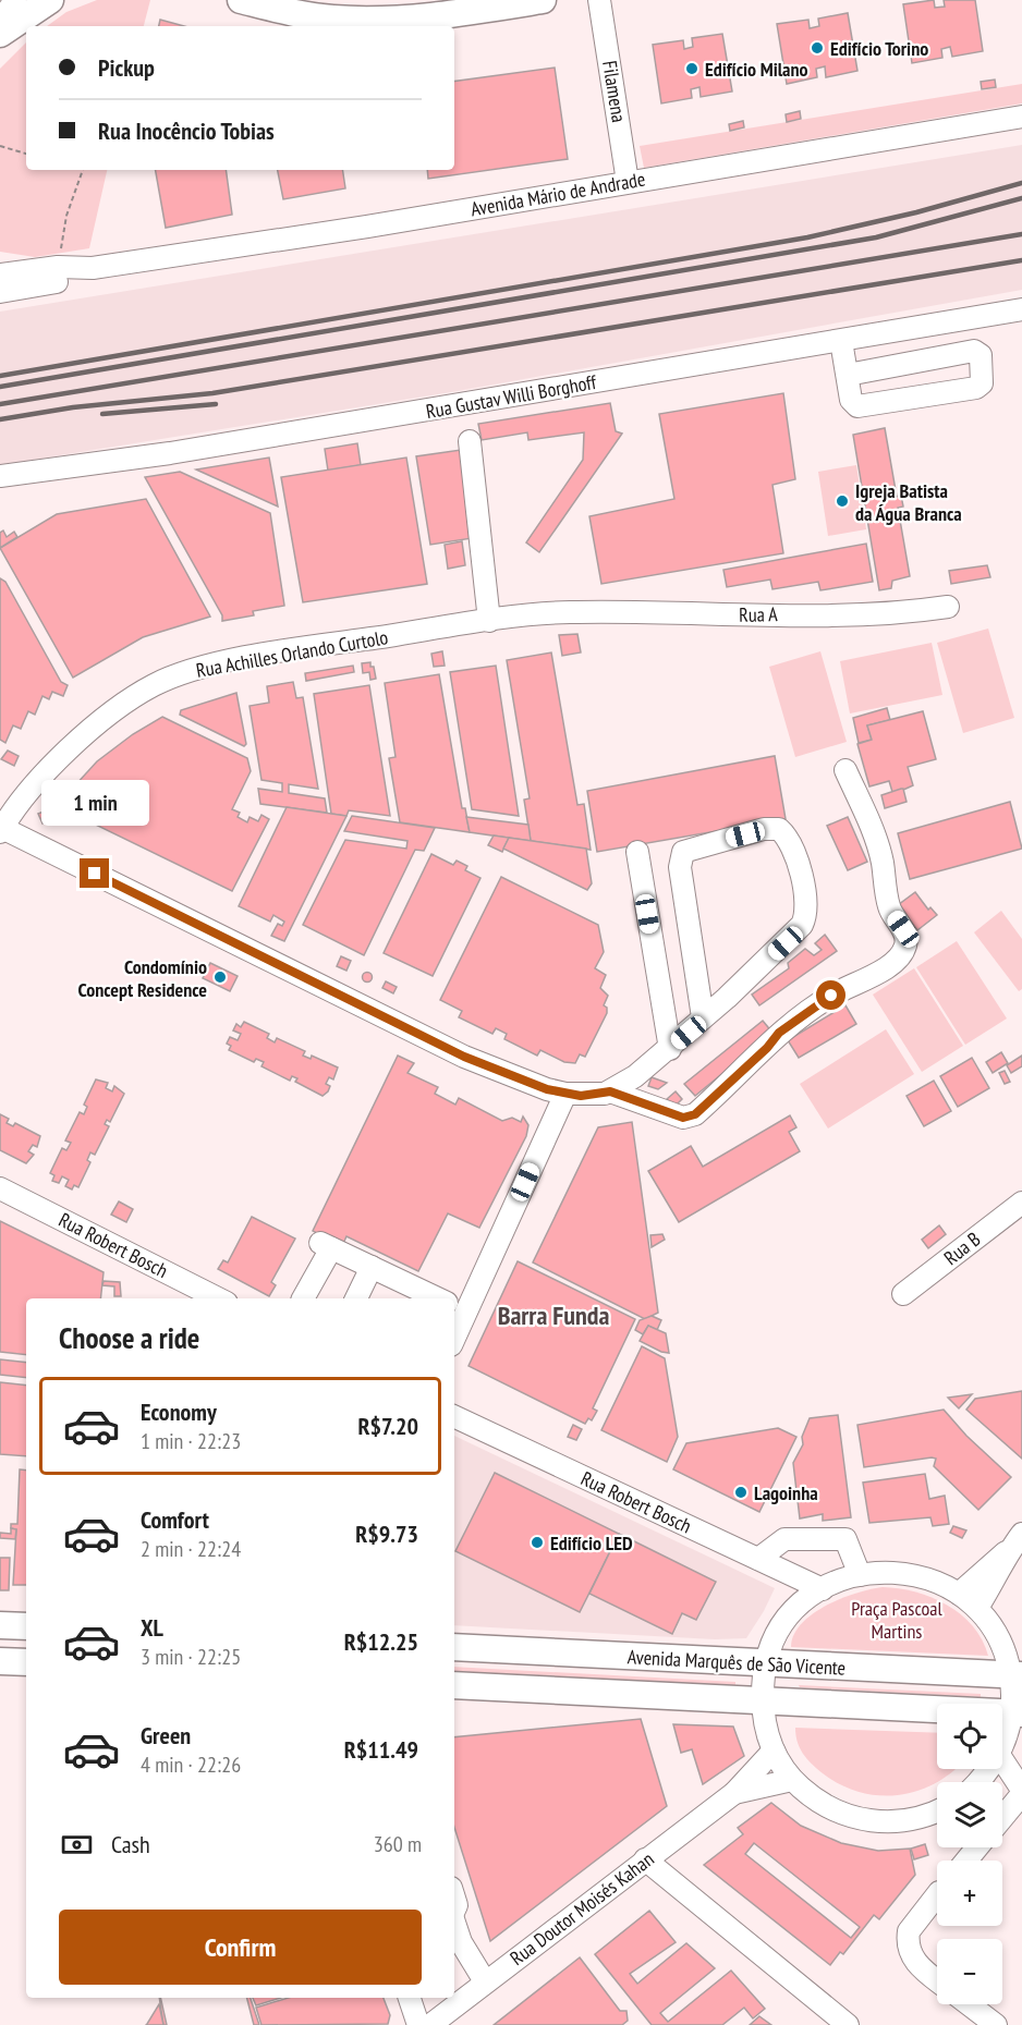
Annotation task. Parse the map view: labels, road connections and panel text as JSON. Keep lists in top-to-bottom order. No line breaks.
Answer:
{"streets":{"main road":["Avenida Marquês de São Vicente"],"street":["Filamena","Avenida Mário de Andrade","Rua Gustav Willi Borghoff","Rua A","Rua Achilles Orlando Curtolo","Rua Robert Bosch","Rua B","Rua Doutor Moisés Kahan"]},"crossings":[["Filamena","Avenida Mário de Andrade"],["Rua A","Rua Achilles Orlando Curtolo"]],"districts":["Barra Funda"],"parks":["Praça Pascoal Martins"],"places":["Edifício Torino","Edifício Milano","Igreja Batista da Água Branca","Condomínio Concept Residence","Lagoinha","Edifício LED"],"page":{"banner":["Pickup","Rua Inocêncio Tobias"],"bubble":"1 min","heading":"Choose a ride","list":[{"name":"Economy","note":"1 min · 22:23","value":"R$7.20"},{"name":"Comfort","note":"2 min · 22:24","value":"R$9.73"},{"name":"XL","note":"3 min · 22:25","value":"R$12.25"},{"name":"Green","note":"4 min · 22:26","value":"R$11.49"}],"map_buttons":["+","−"],"pay":["Cash","360 m"],"buttons":"Confirm"}}
